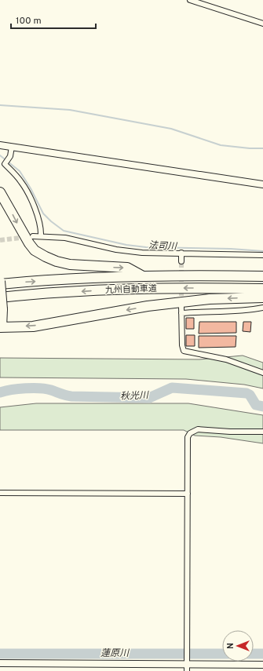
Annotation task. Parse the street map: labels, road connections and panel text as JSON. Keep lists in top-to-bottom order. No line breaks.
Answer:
{"streets":{"highway":["九州自動車道"]},"water":["法司川","秋光川","蓮原川"],"scale_bar":"100 m","north":"left"}
